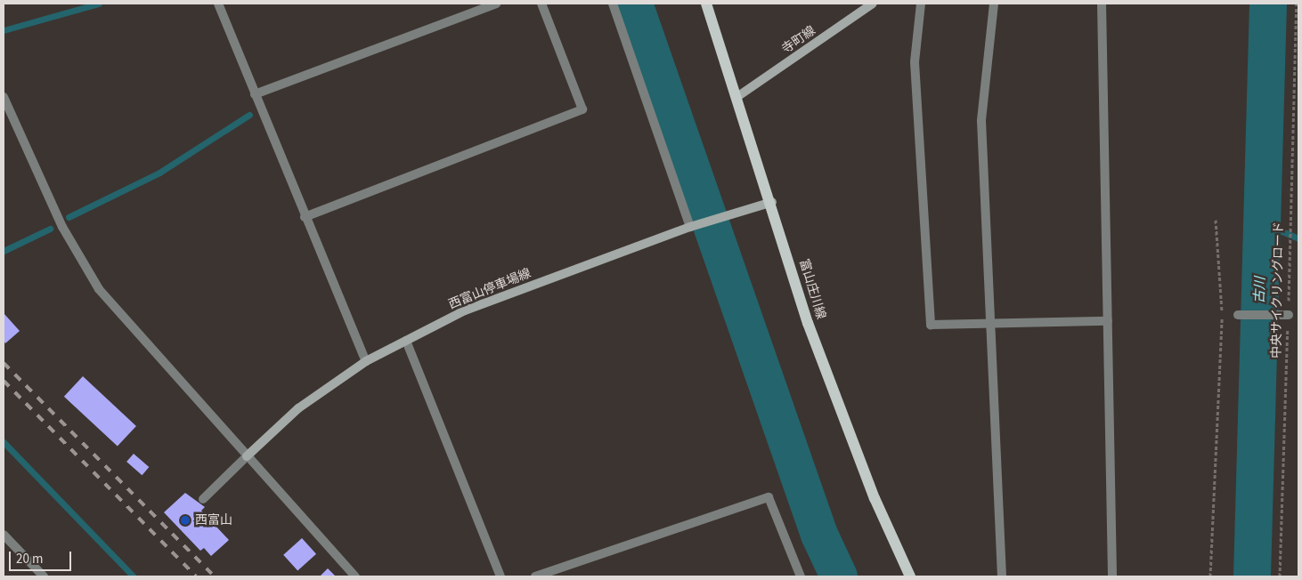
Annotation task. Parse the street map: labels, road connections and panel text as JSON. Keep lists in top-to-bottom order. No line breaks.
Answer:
{"streets":{"main road":["寺町線","西富山停車場線","富山庄川線"],"path":["中央サイクリングロード"]},"crossings":[["寺町線","富山庄川線"],["西富山停車場線","富山庄川線"]],"water":["古川"],"places":["西富山"],"scale_bar":"20 m"}
